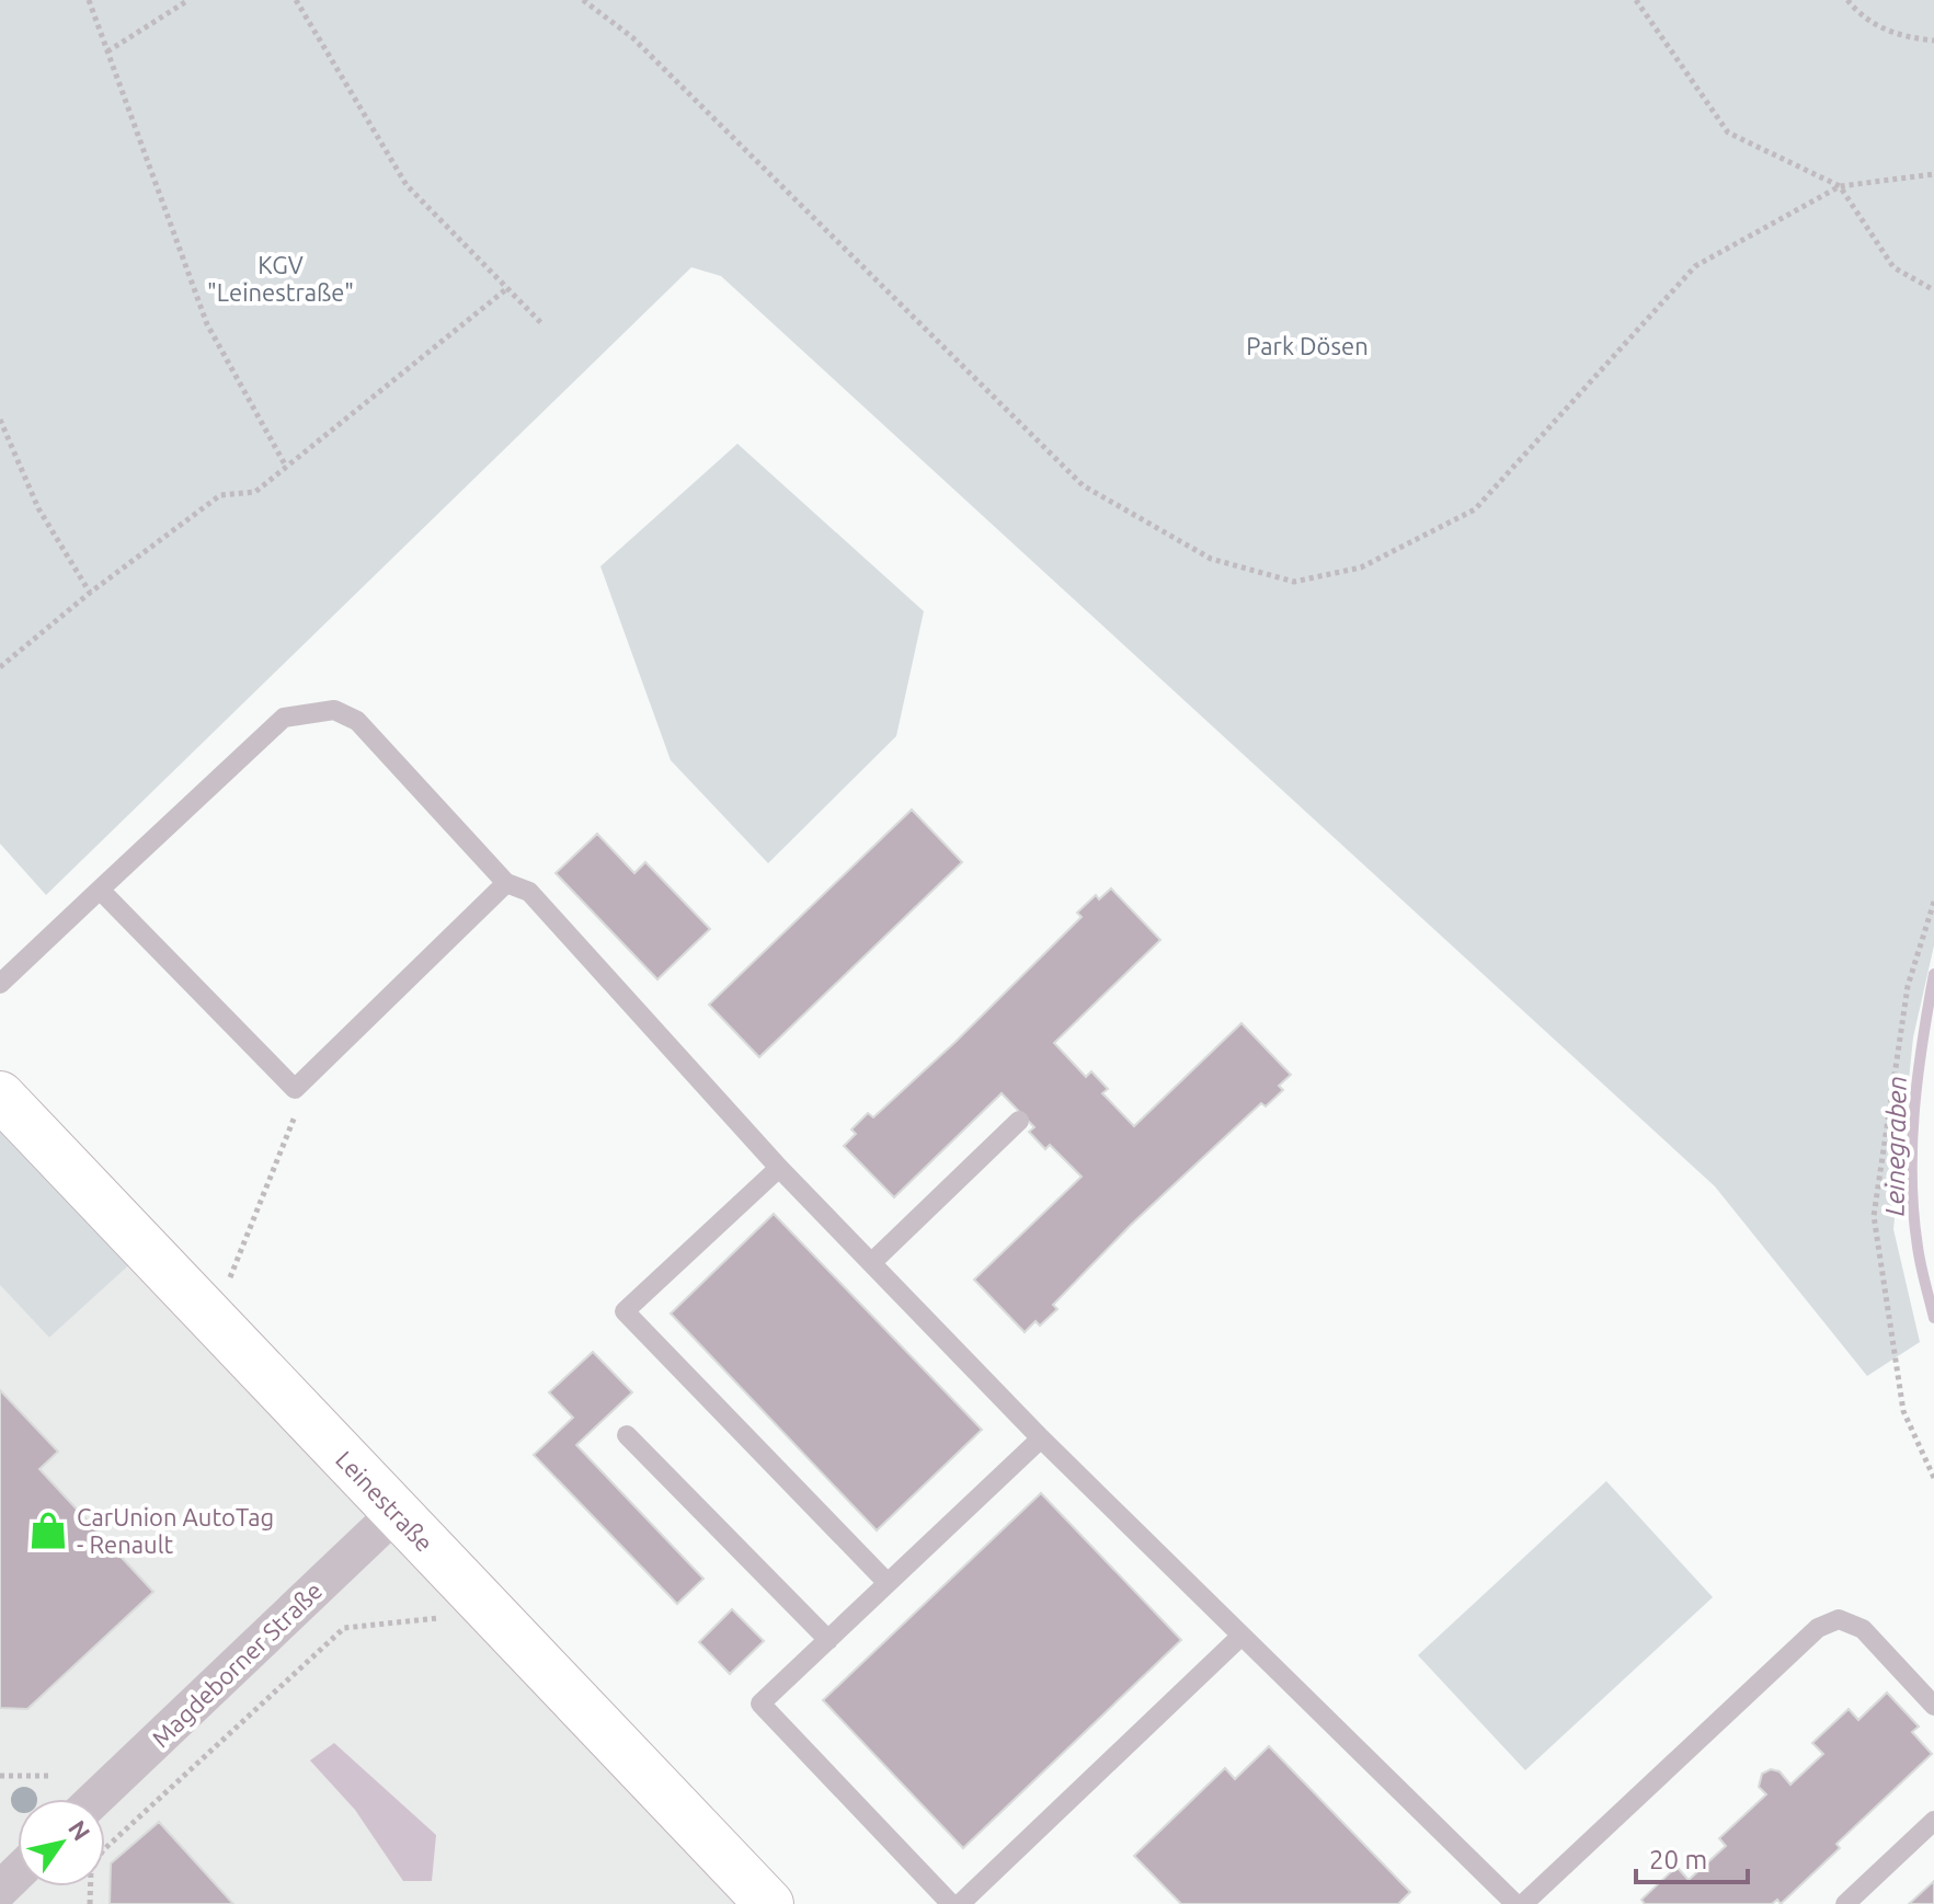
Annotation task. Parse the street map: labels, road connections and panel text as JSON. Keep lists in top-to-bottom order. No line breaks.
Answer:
{"streets":{"main road":["Leinestraße"],"street":["Magdeborner Straße"]},"crossings":[["Leinestraße","Magdeborner Straße"]],"water":["Leinegraben"],"parks":["KGV \"Leinestraße\"","Park Dösen"],"places":{"shop":["CarUnion AutoTag - Renault"]},"scale_bar":"20 m","north":"top right"}
